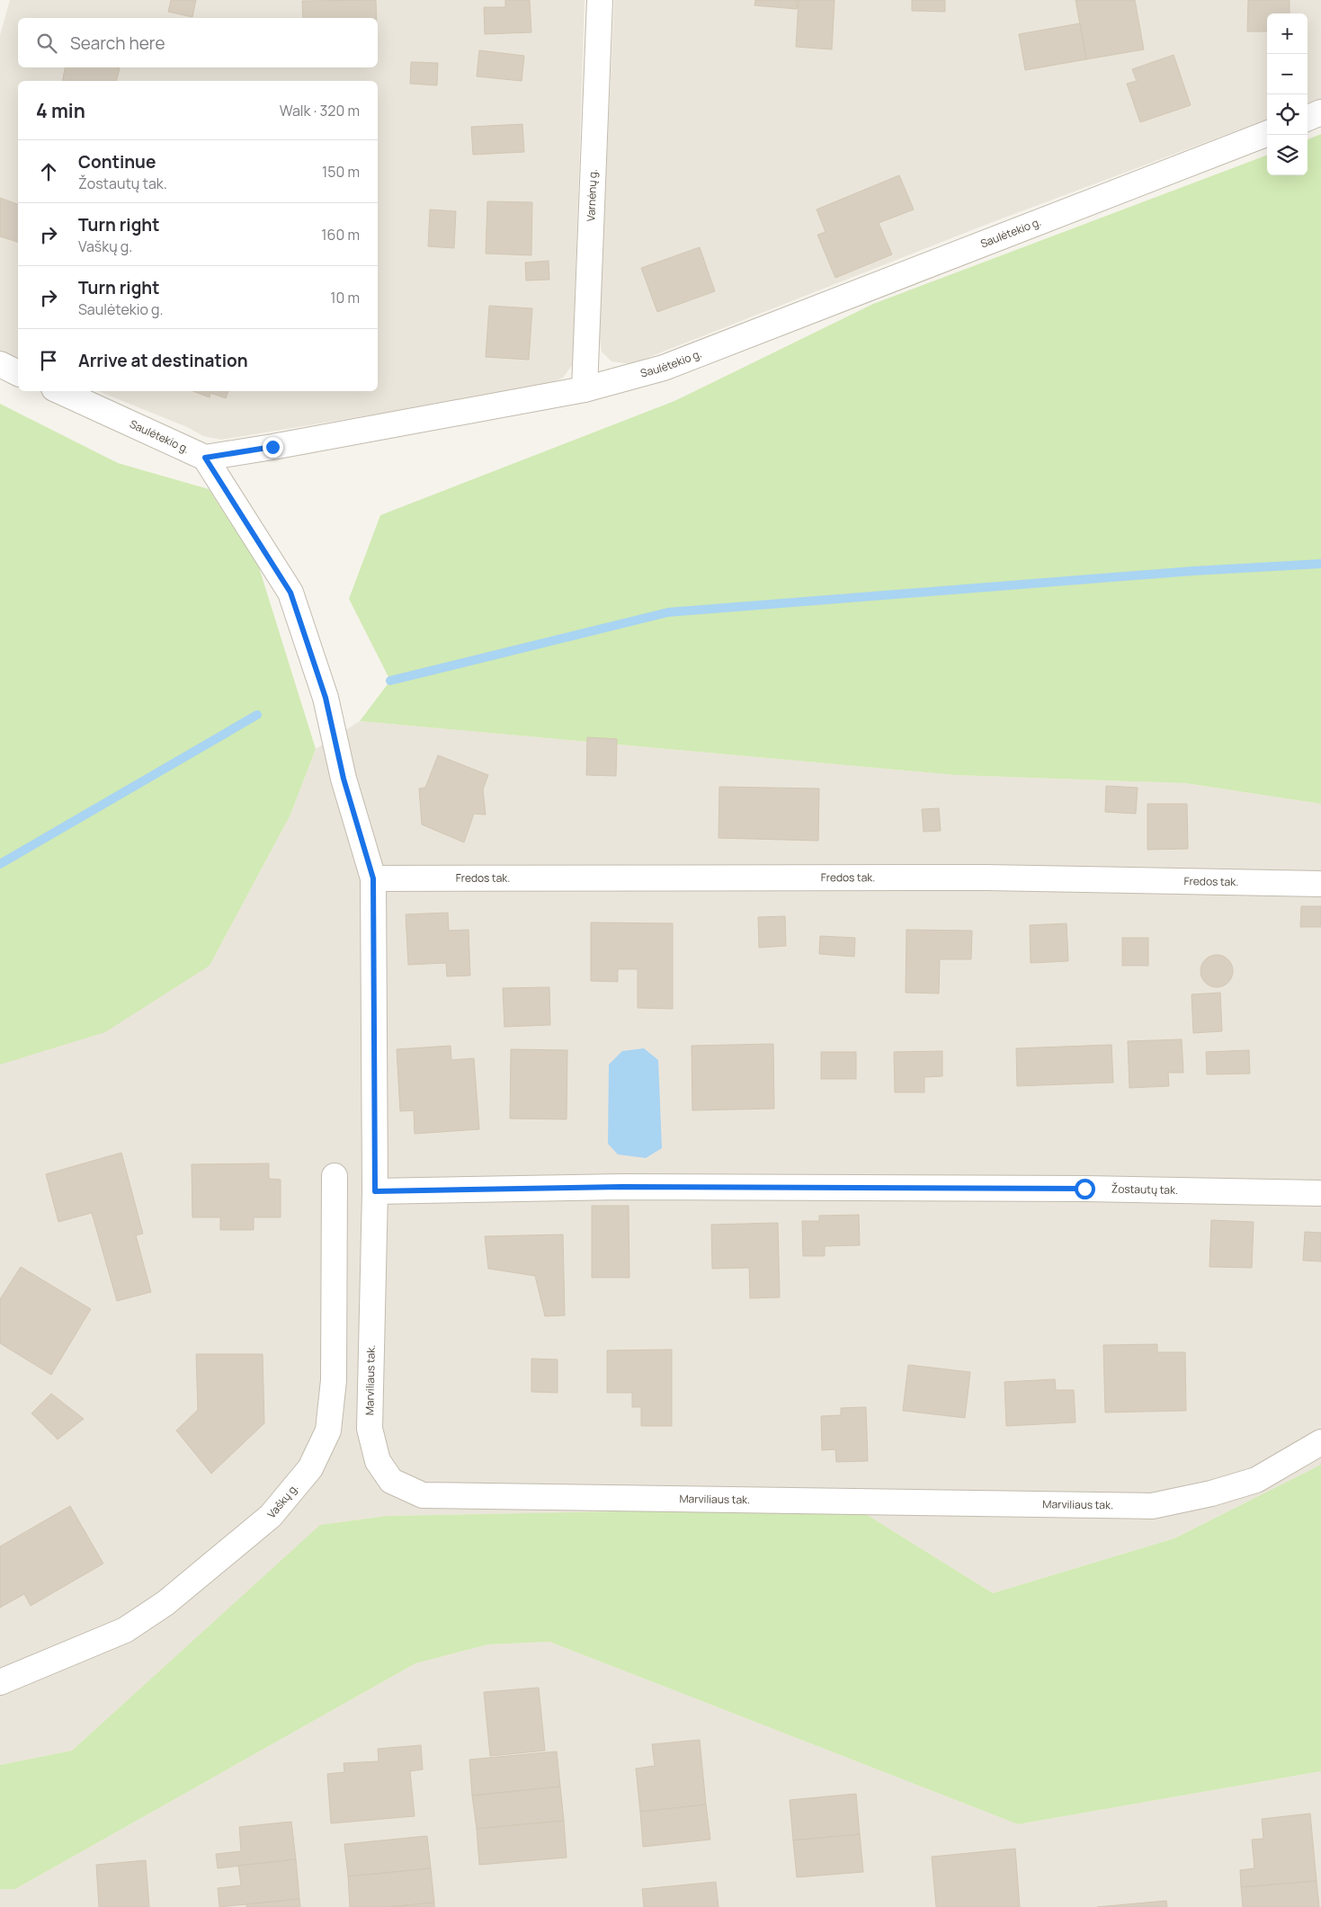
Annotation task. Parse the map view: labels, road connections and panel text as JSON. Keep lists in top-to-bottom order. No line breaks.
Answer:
{"streets":{"street":["Varnėnų g.","Saulėtekio g.","Fredos tak.","Žostautų tak.","Marviliaus tak.","Vaškų g."]},"crossings":[["Varnėnų g.","Saulėtekio g."],["Žostautų tak.","Marviliaus tak."]],"page":{"map_buttons":["+","−"],"search":"Search here","heading":["4 min","Walk · 320 m"],"list":[["Continue","Žostautų tak.","150 m"],["Turn right","Vaškų g.","160 m"],["Turn right","Saulėtekio g.","10 m"],"Arrive at destination"]}}
